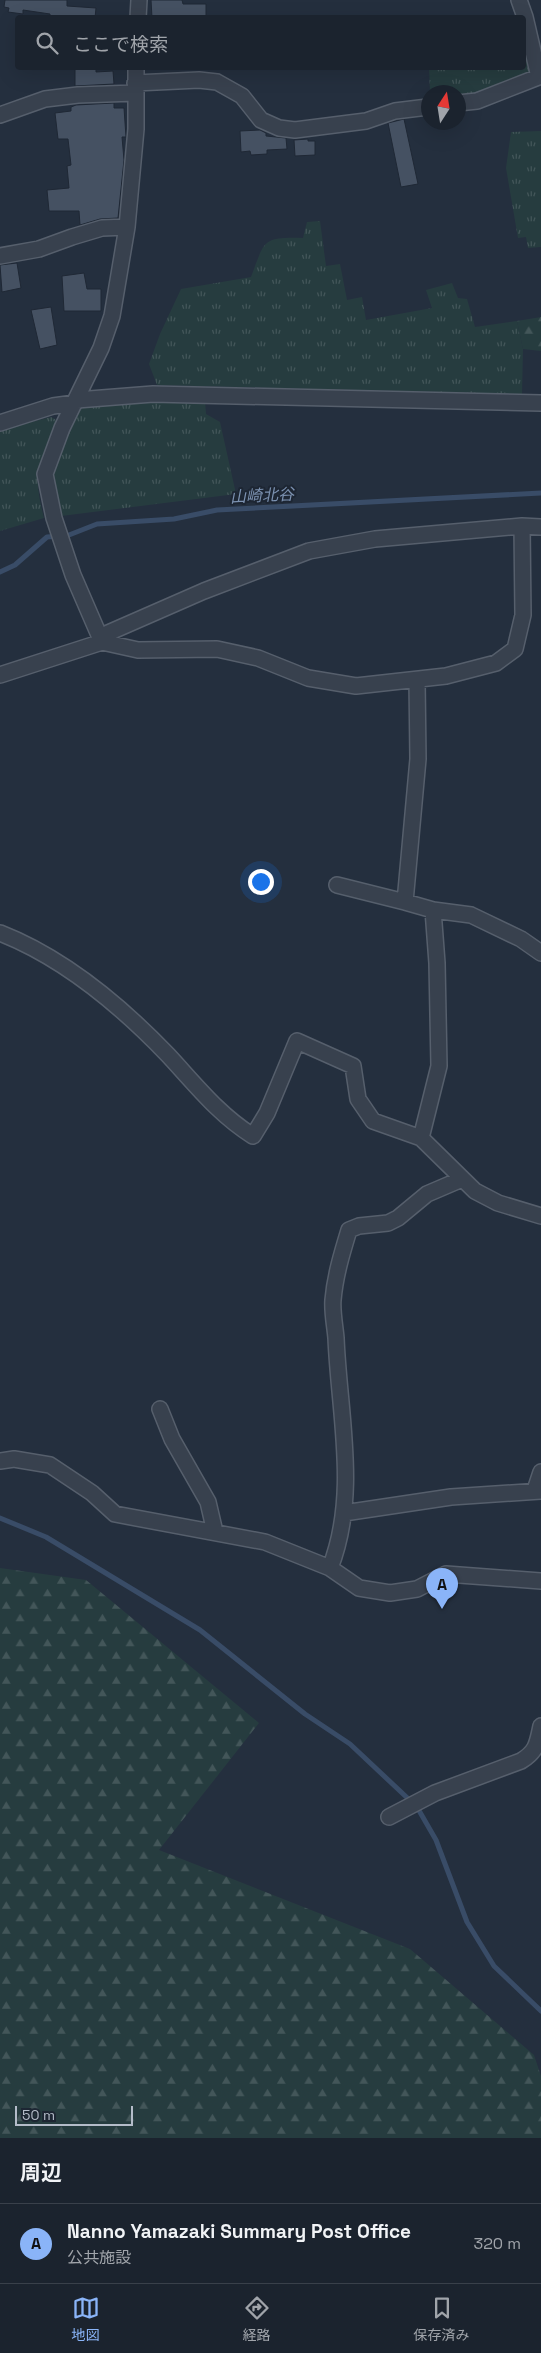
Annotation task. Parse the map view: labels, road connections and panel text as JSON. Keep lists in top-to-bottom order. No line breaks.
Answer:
{"water":["山崎北谷"],"scale_bar":"50 m","north":"top","page":{"search":"ここで検索","pins":"A","scale":"50 m","heading":"周辺","list":[{"mark":"A","name":"Nanno Yamazaki Summary Post Office","note":"公共施設","value":"320 m"}],"nav":["地図","経路","保存済み"]}}
